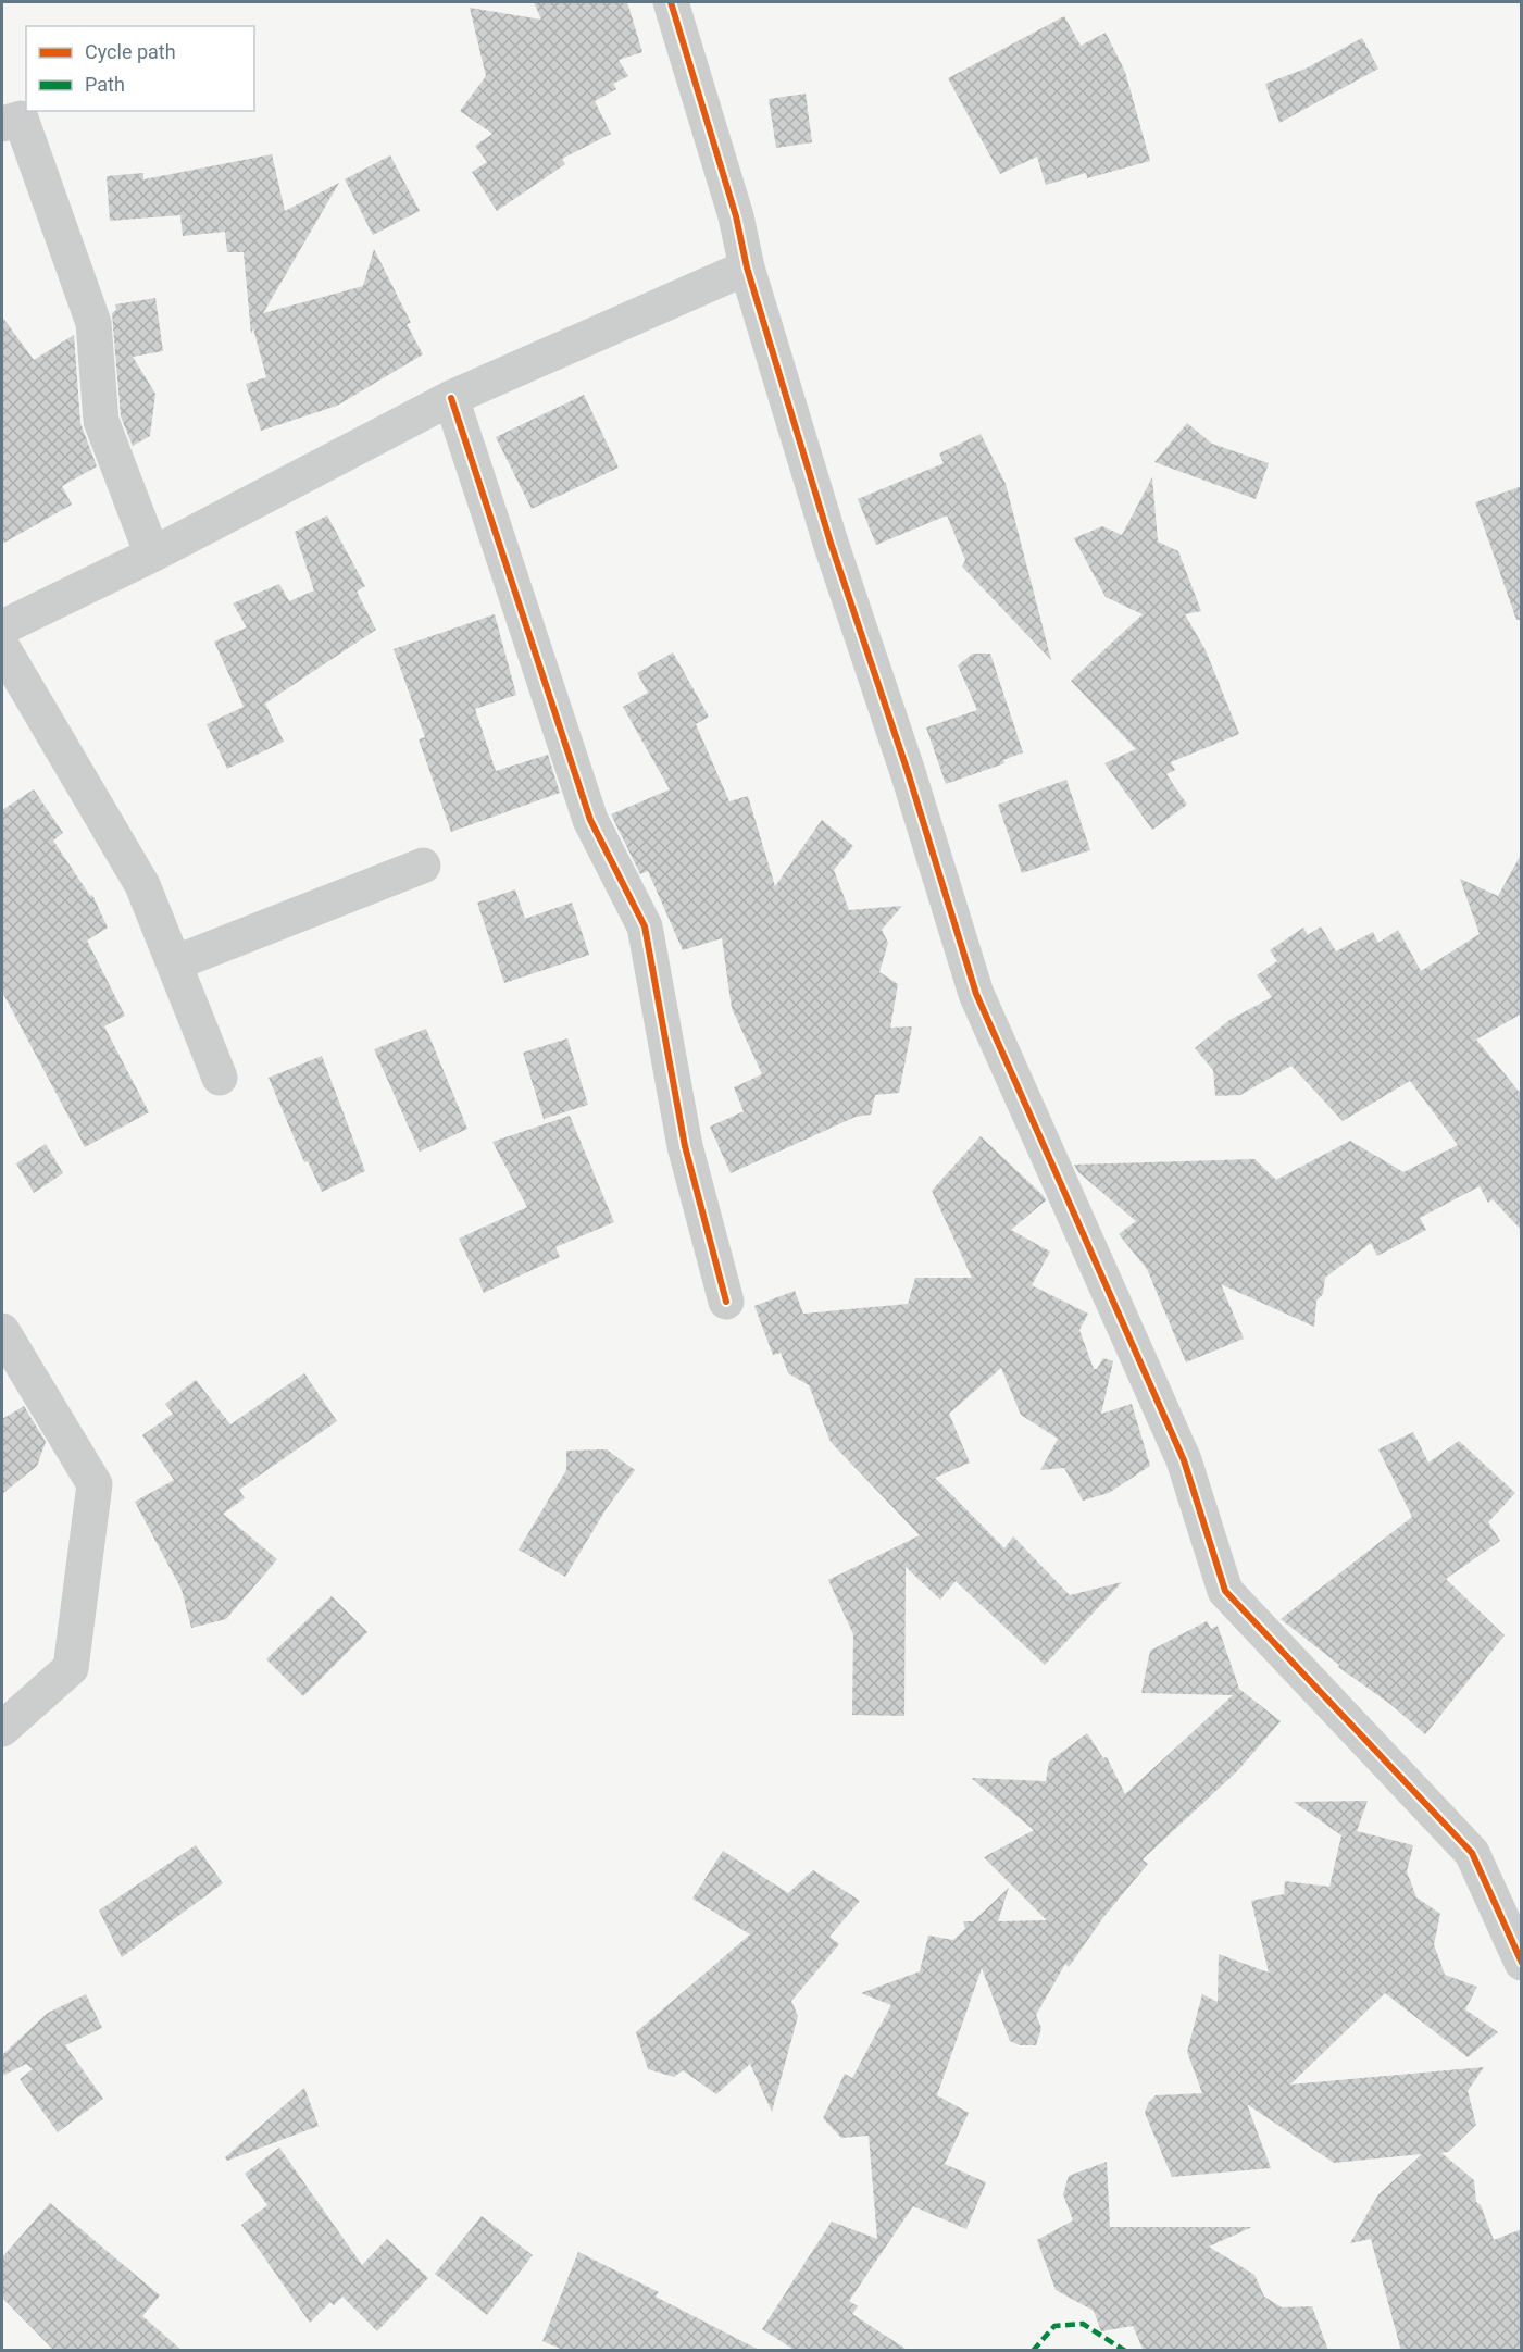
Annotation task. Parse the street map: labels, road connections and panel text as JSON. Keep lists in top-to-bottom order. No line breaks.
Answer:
{"legend":["Cycle path","Path"]}
